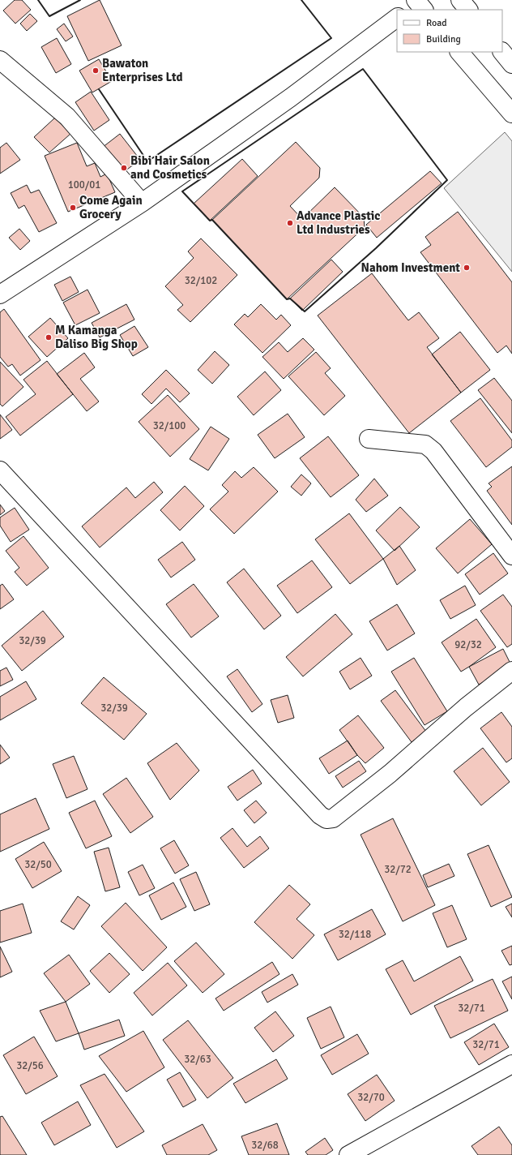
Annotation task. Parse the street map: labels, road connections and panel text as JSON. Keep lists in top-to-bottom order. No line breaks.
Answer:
{"places":["Bawaton Enterprises Ltd","Bibi Hair Salon and Cosmetics","Come Again Grocery","Advance Plastic Ltd Industries","Nahom Investment","M Kamanga Daliso Big Shop"],"house_numbers":["100/01","32/102","32/100","32/39","92/32","32/39","32/50","32/72","32/118","32/71","32/71","32/63","32/56","32/70","32/68"],"legend":["Road","Building"]}
